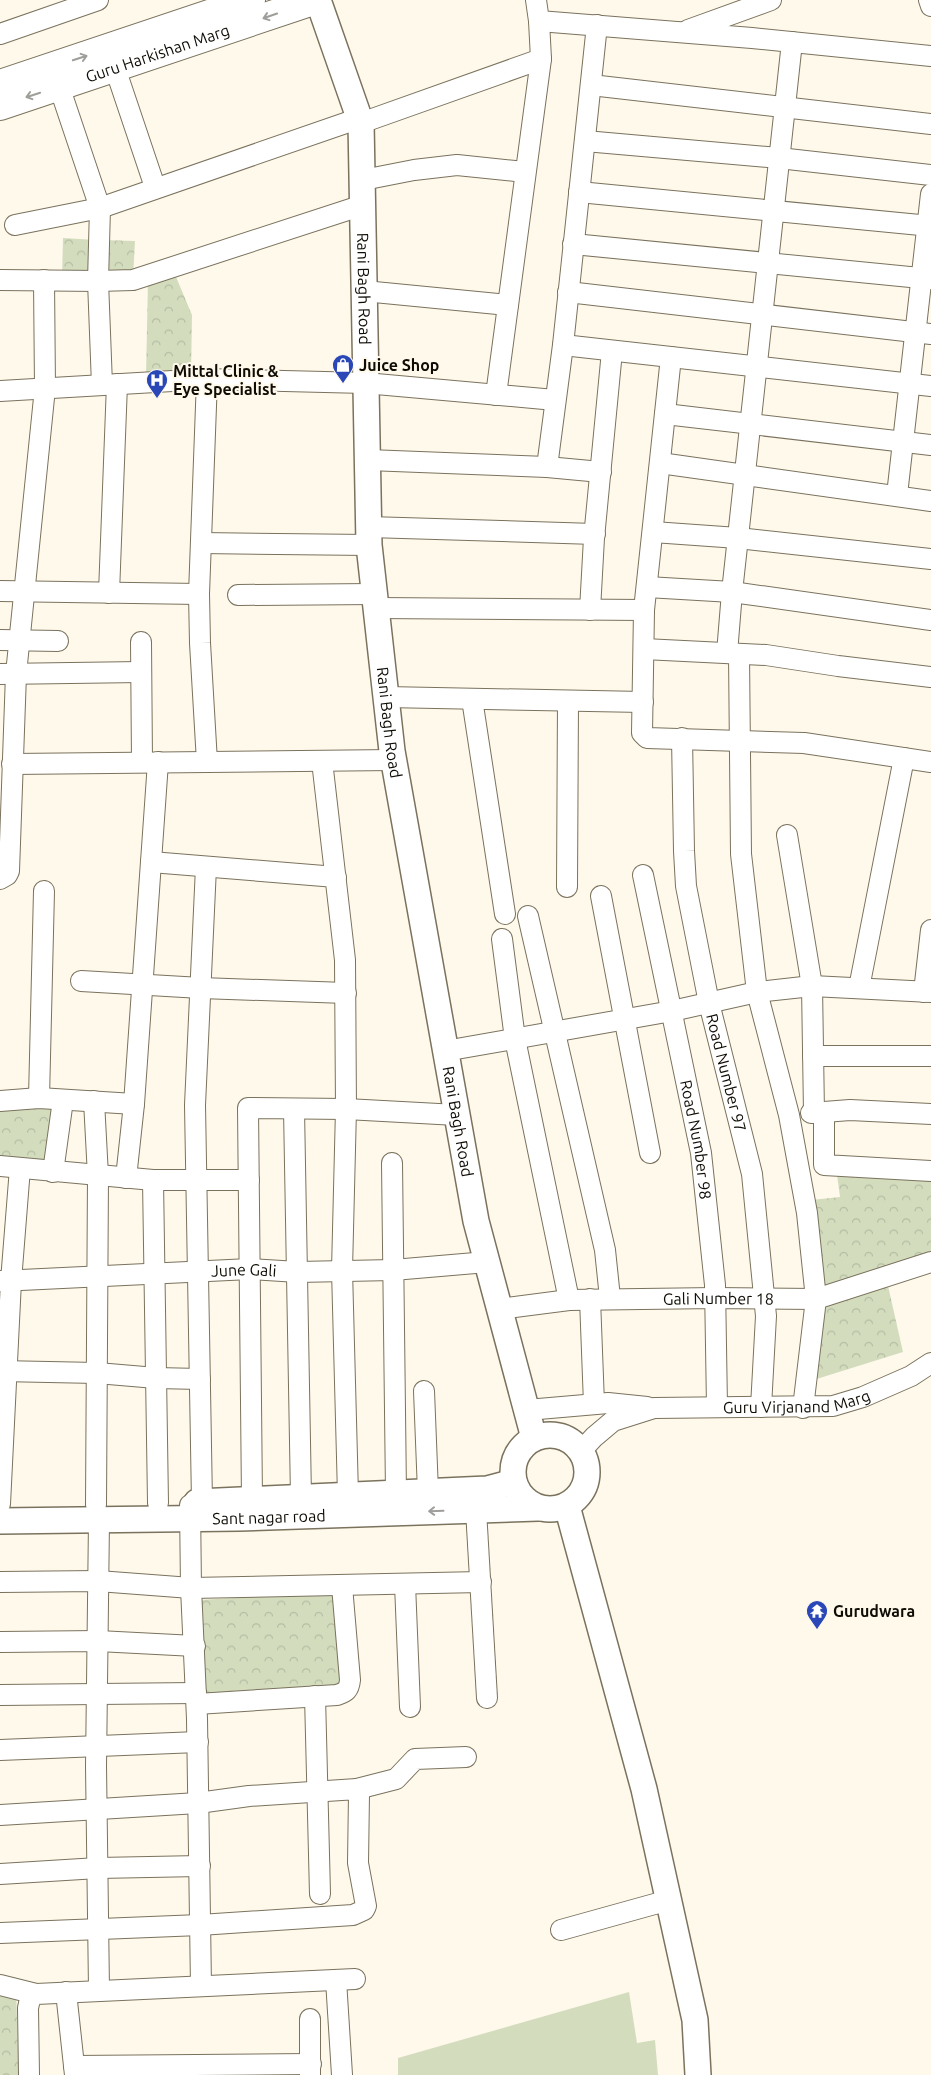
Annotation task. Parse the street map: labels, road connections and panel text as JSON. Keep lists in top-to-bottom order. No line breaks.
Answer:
{"streets":{"main road":["Guru Harkishan Marg"],"street":["Rani Bagh Road","Road Number 97","Road Number 98","June Gali","Gali Number 18","Guru Virjanand Marg","Sant nagar road"]},"crossings":[["Guru Harkishan Marg","Rani Bagh Road"],["Rani Bagh Road","June Gali"],["Rani Bagh Road","Gali Number 18"],["Rani Bagh Road","Guru Virjanand Marg"],["Rani Bagh Road","Sant nagar road"],["Road Number 97","Gali Number 18"],["Road Number 97","Guru Virjanand Marg"],["Road Number 98","Gali Number 18"],["Road Number 98","Guru Virjanand Marg"],["Guru Virjanand Marg","Sant nagar road"]],"places":{"shop":["Juice Shop"],"hospital":["Mittal Clinic & Eye Specialist"],"temple":["Gurudwara"]}}
